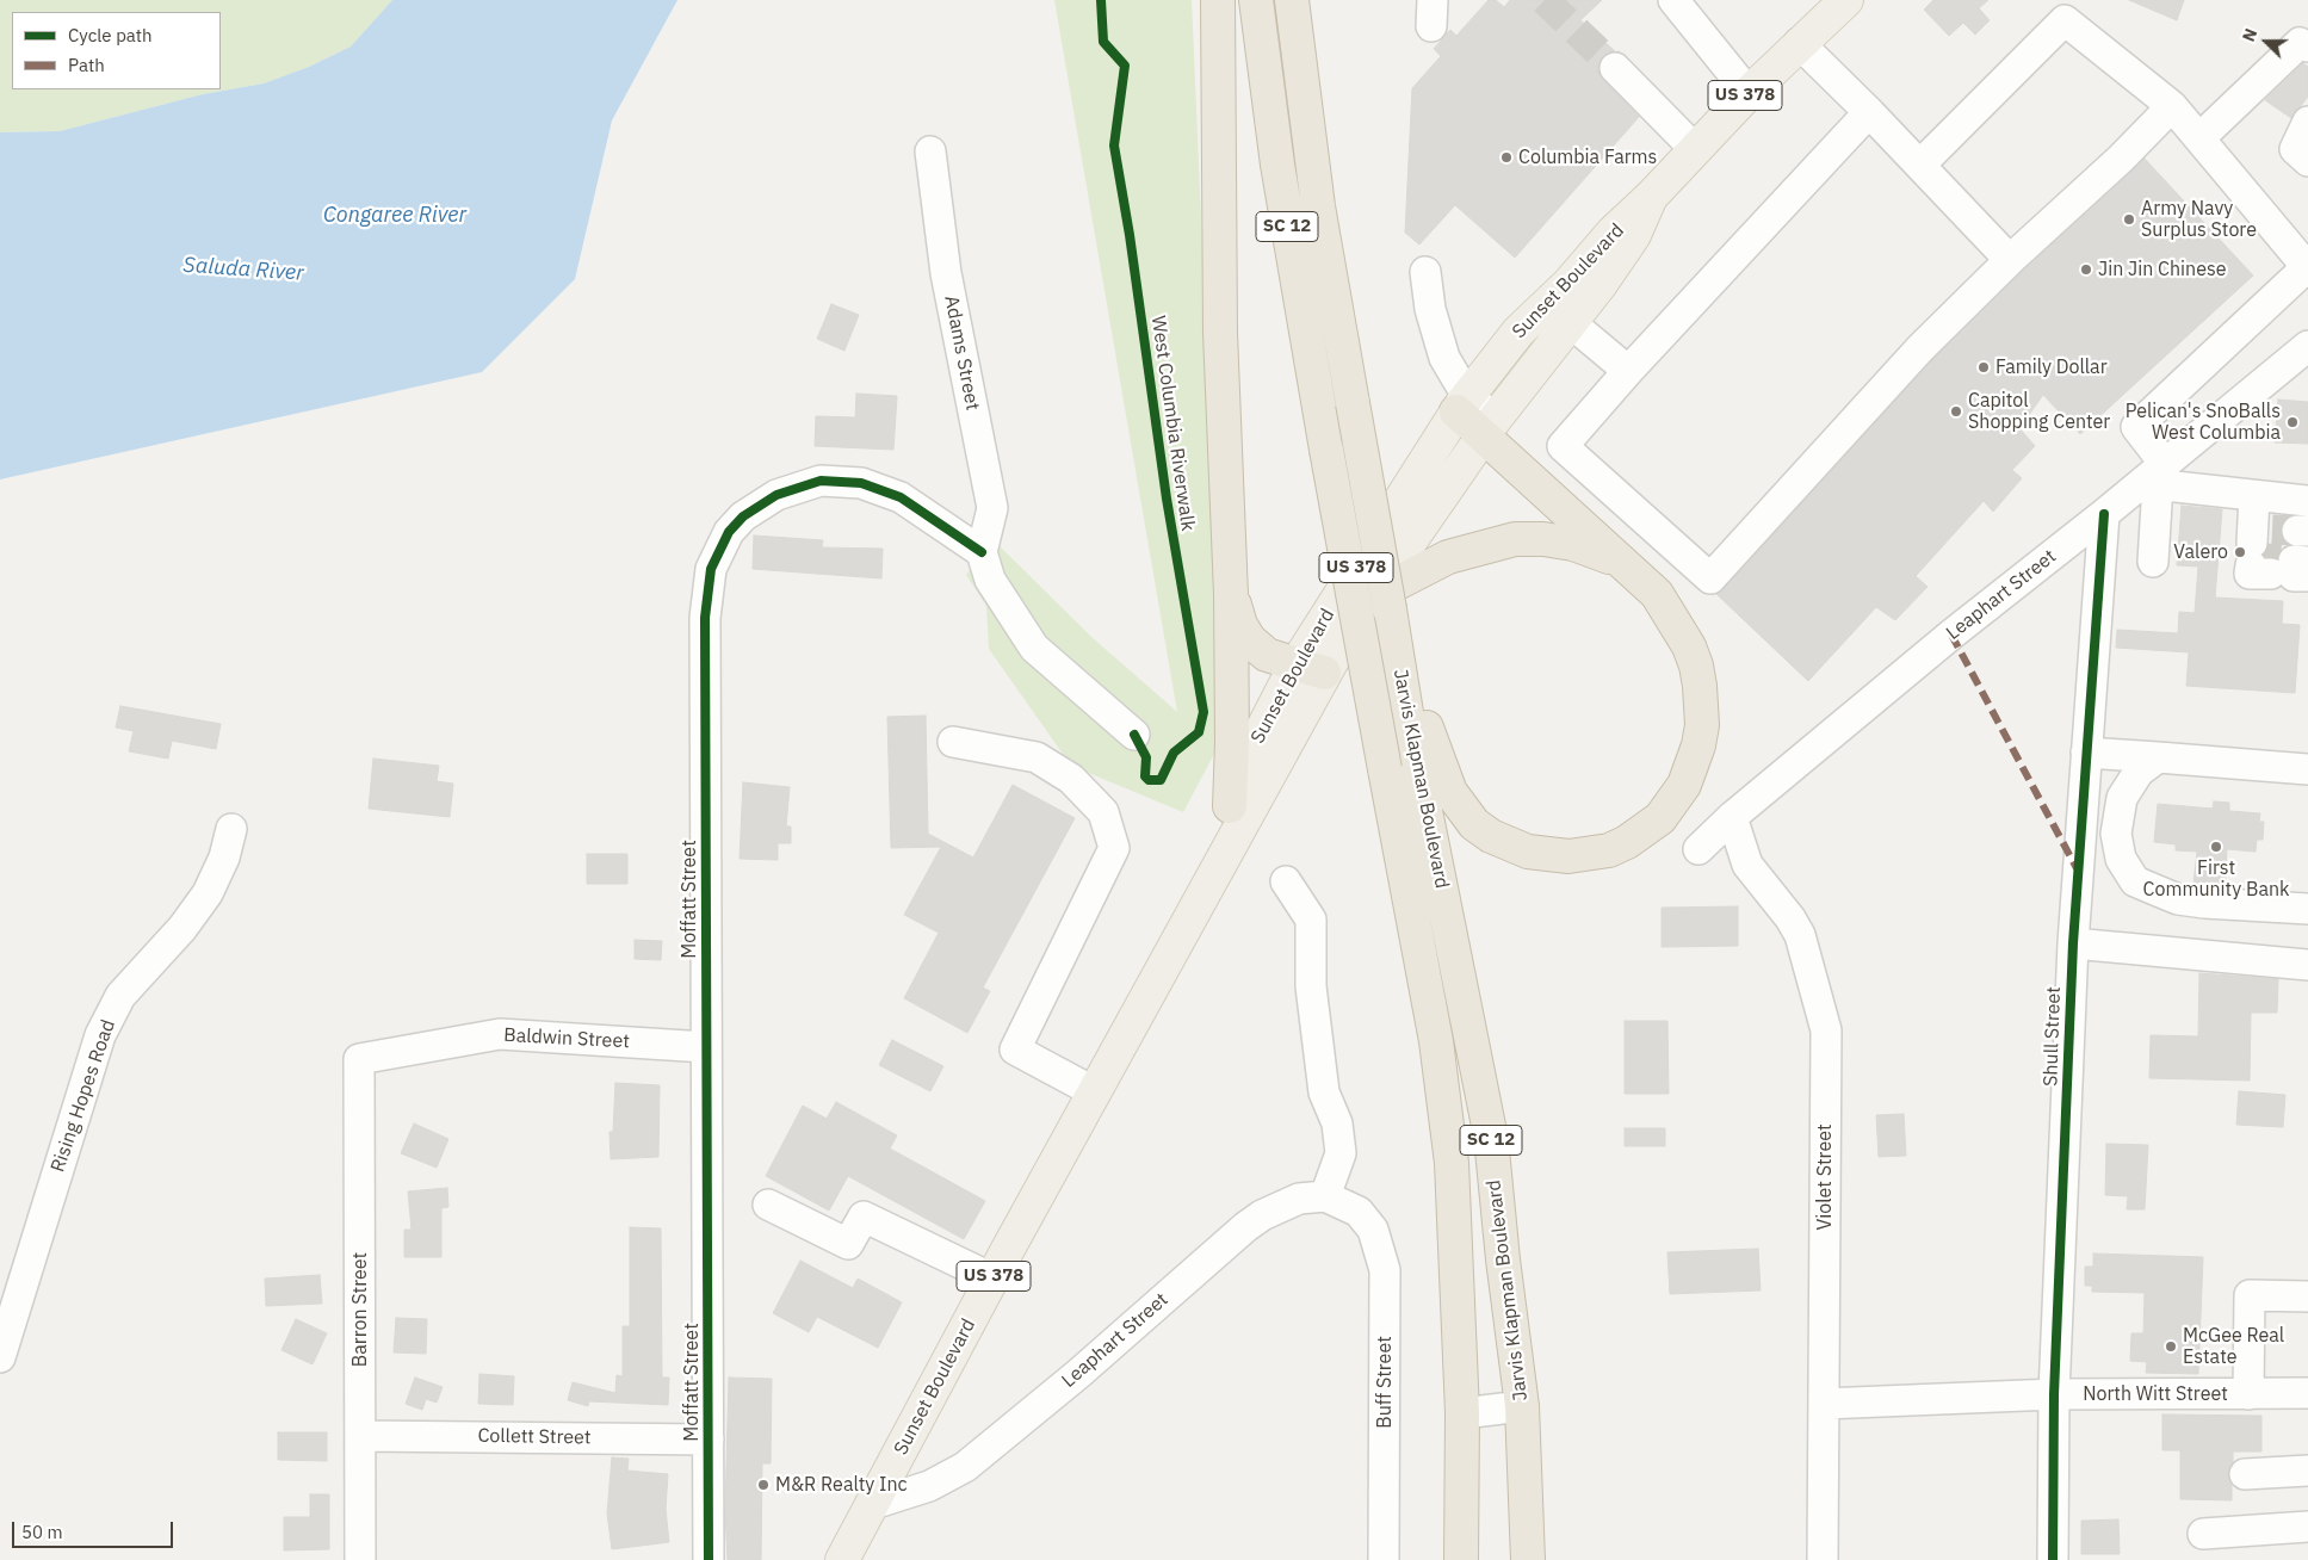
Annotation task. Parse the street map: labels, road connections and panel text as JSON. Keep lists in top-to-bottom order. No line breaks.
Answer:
{"streets":{"highway":["SC 12","Jarvis Klapman Boulevard"],"main road":["US 378","Sunset Boulevard"],"street":["Adams Street","Leaphart Street","Moffatt Street","Shull Street","Baldwin Street","Rising Hopes Road","Violet Street","Barron Street","Buff Street","North Witt Street","Collett Street"],"cycle path":["West Columbia Riverwalk"]},"crossings":[["SC 12","Sunset Boulevard"],["Sunset Boulevard","Leaphart Street"],["Adams Street","Moffatt Street"],["Leaphart Street","Shull Street"],["Leaphart Street","Violet Street"],["Leaphart Street","Buff Street"],["Moffatt Street","Baldwin Street"],["Moffatt Street","Collett Street"],["Shull Street","North Witt Street"],["Baldwin Street","Barron Street"],["Violet Street","North Witt Street"],["Barron Street","Collett Street"]],"water":["Congaree River","Saluda River"],"places":["Columbia Farms","Army Navy Surplus Store","Jin Jin Chinese","Family Dollar","Capitol Shopping Center","Pelican's SnoBalls West Columbia","Valero","First Community Bank","McGee Real Estate","M&R Realty Inc"],"legend":["Cycle path","Path"],"scale_bar":"50 m","north":"left"}
